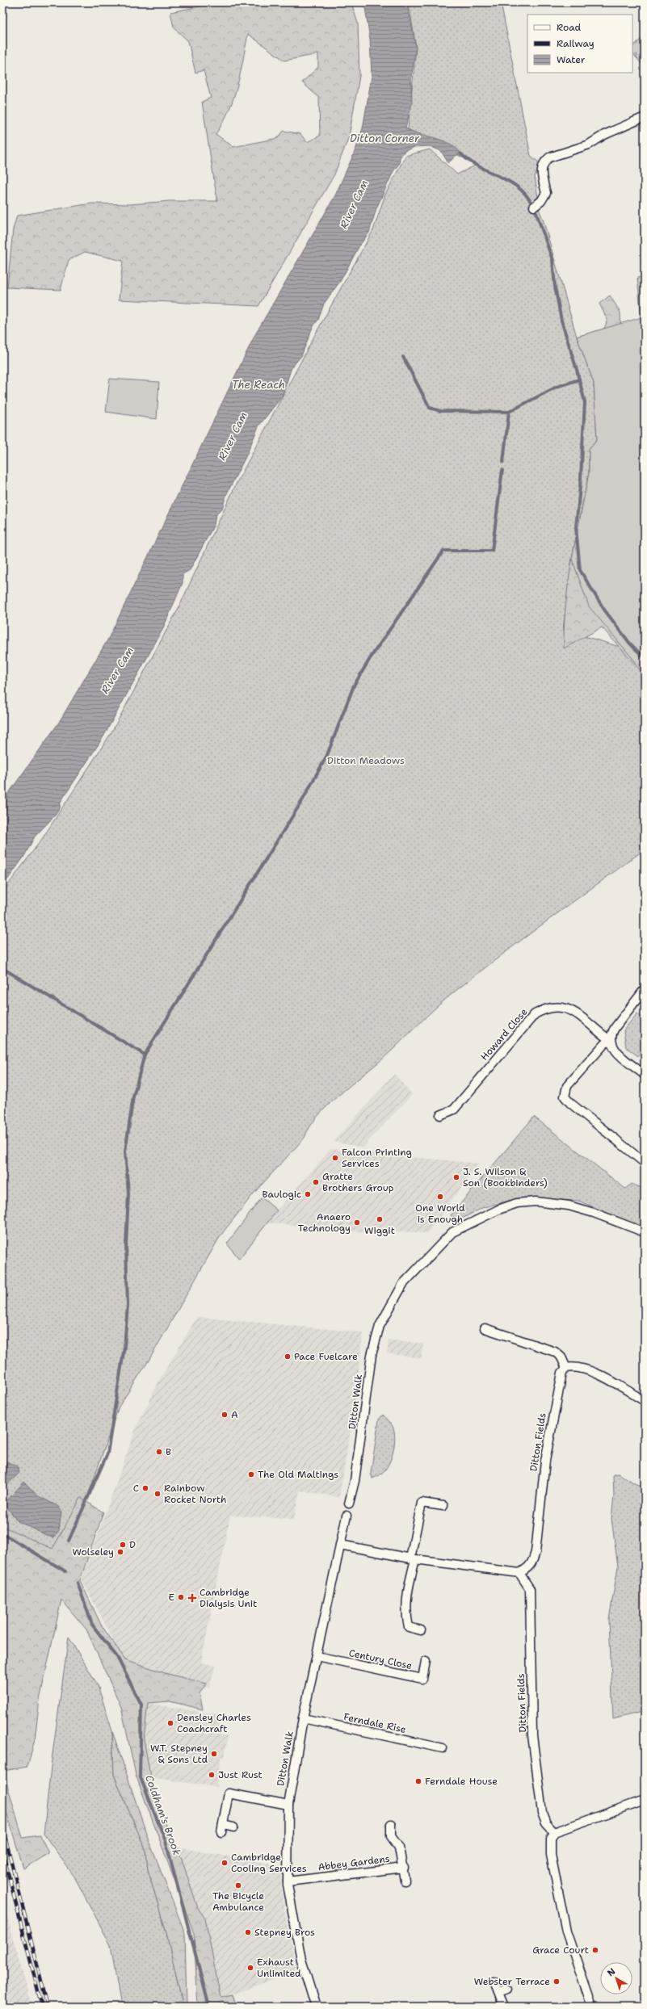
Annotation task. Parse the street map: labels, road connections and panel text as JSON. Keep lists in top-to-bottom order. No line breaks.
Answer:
{"streets":{"street":["Howard Close","Ditton Walk","Ditton Fields","Century Close","Ferndale Rise","Abbey Gardens"]},"crossings":[["Ditton Walk","Century Close"],["Ditton Walk","Ferndale Rise"],["Ditton Walk","Abbey Gardens"]],"water":["Ditton Corner","River Cam","The Reach","Coldham's Brook"],"parks":["Ditton Meadows"],"places":{"other":["Falcon Printing Services","J. S. Wilson & Son (Bookbinders)","Gratte Brothers Group","Baulogic","One World is Enough","Wiggit","Anaero Technology","Pace Fuelcare","A","B","The Old Maltings","C","Rainbow Rocket North","D","Wolseley","E","Densley Charles Coachcraft","W.T. Stepney & Sons Ltd","Just Rust","Ferndale House","Cambridge Cooling Services","The Bicycle Ambulance","Stepney Bros","Grace Court","Exhaust Unlimited","Webster Terrace"],"health":["Cambridge Dialysis Unit"]},"legend":["Road","Railway","Water"],"north":"top left"}
